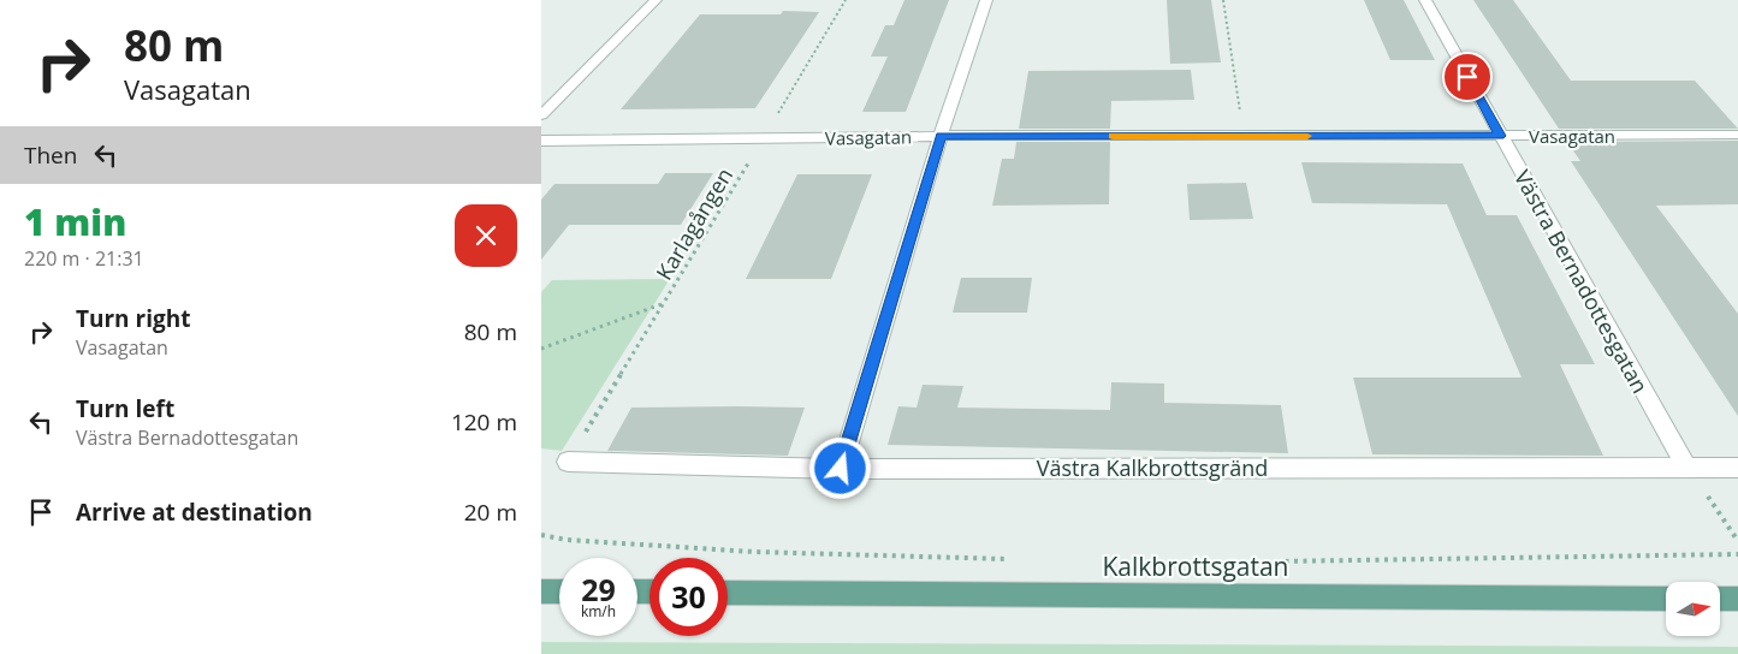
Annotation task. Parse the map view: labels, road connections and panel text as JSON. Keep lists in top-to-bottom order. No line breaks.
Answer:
{"streets":{"main road":["Kalkbrottsgatan"],"street":["Vasagatan","Västra Bernadottesgatan","Västra Kalkbrottsgränd"],"path":["Karlagången"]},"crossings":[["Vasagatan","Karlagången"],["Vasagatan","Västra Bernadottesgatan"],["Karlagången","Västra Kalkbrottsgränd"],["Västra Bernadottesgatan","Västra Kalkbrottsgränd"]],"north":"right","page":{"turn":["80 m","Vasagatan"],"then":"Then","heading":["1 min","220 m · 21:31"],"list":[{"name":"Turn right","note":"Vasagatan","value":"80 m"},{"name":"Turn left","note":"Västra Bernadottesgatan","value":"120 m"},{"name":"Arrive at destination","value":"20 m"}],"speed":"29 km/h","limit":"30"}}
